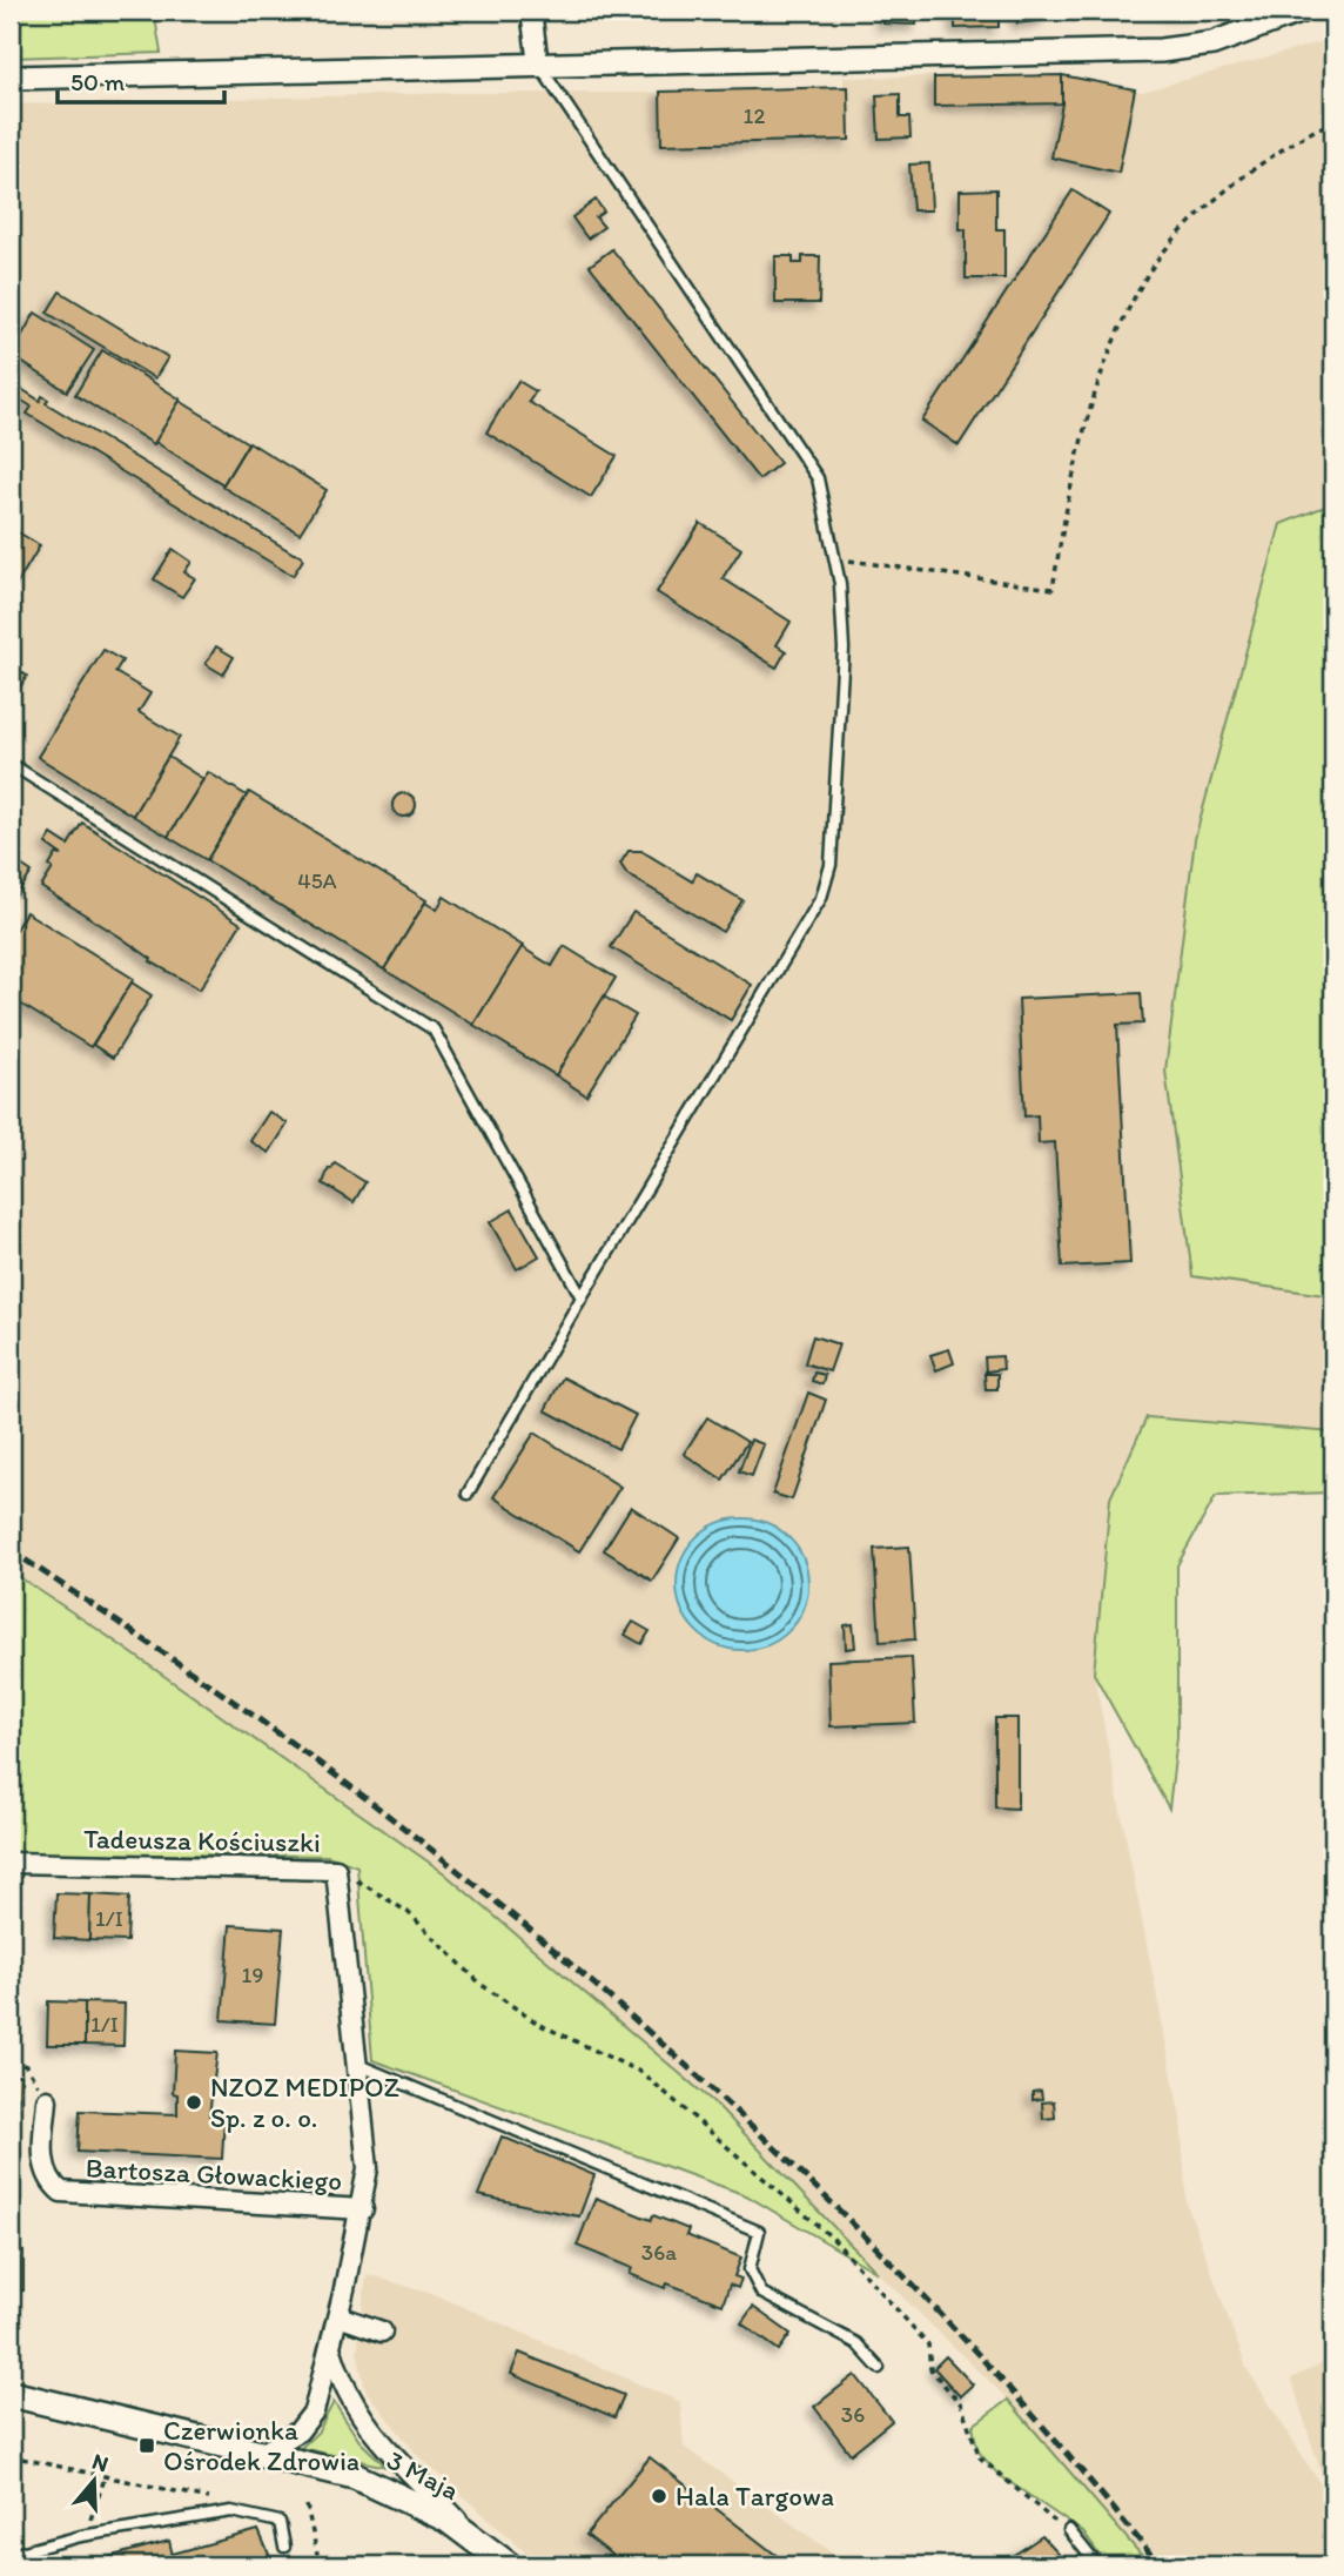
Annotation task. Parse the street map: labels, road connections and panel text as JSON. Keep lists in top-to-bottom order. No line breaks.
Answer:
{"streets":{"main road":["3 Maja"],"street":["Tadeusza Kościuszki","Bartosza Głowackiego"]},"crossings":[["Tadeusza Kościuszki","Bartosza Głowackiego"],["Tadeusza Kościuszki","3 Maja"]],"places":{"other":["NZOZ MEDIPOZ Sp. z o. o.","Hala Targowa"],"transit":["Czerwionka Ośrodek Zdrowia"]},"house_numbers":["12","45A","1/I","19","1/I","36a","36"],"scale_bar":"50 m","north":"top"}
